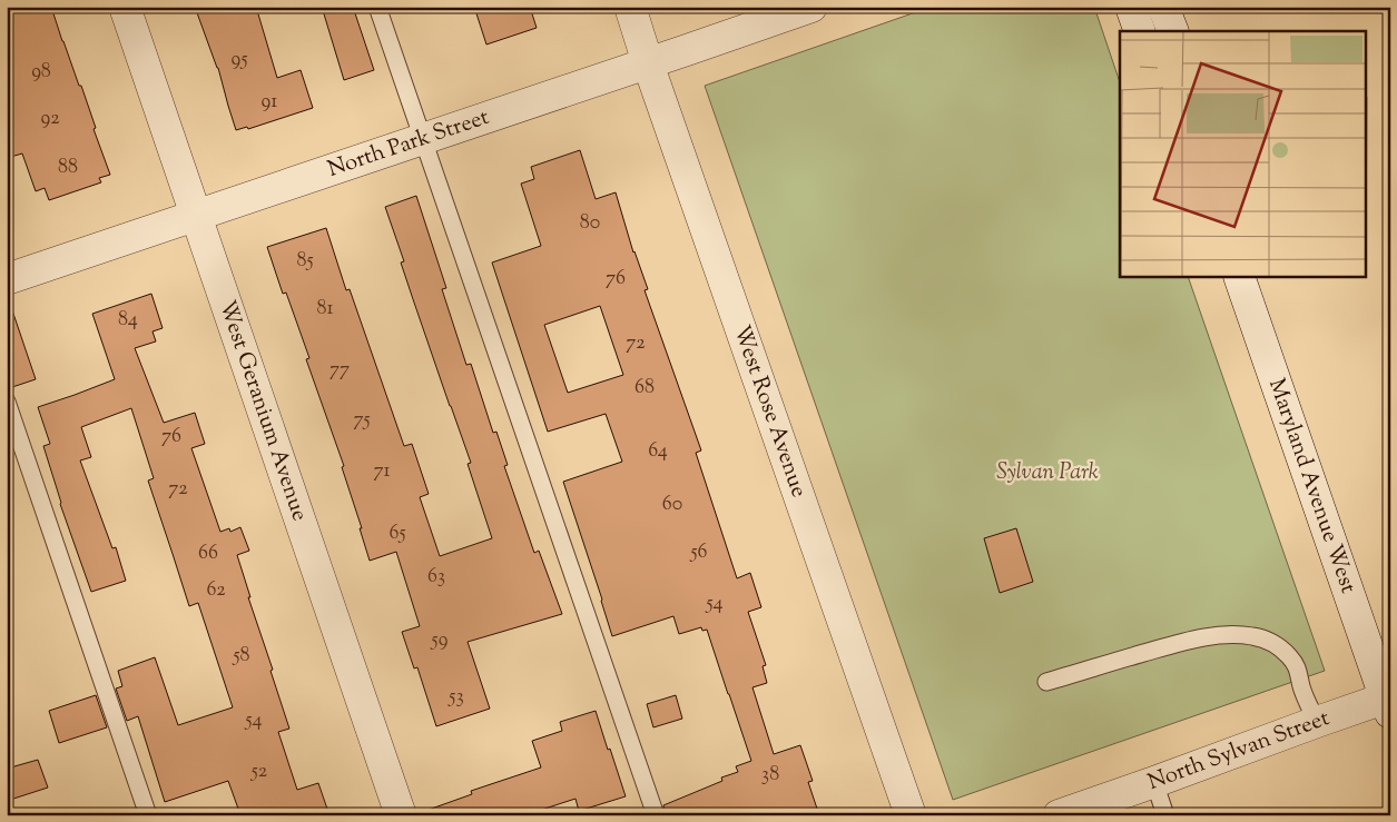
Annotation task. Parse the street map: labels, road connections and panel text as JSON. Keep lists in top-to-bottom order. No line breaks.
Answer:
{"streets":{"street":["North Park Street","West Geranium Avenue","West Rose Avenue","Maryland Avenue West","North Sylvan Street"]},"crossings":[["North Park Street","West Geranium Avenue"],["North Park Street","West Rose Avenue"],["Maryland Avenue West","North Sylvan Street"]],"parks":["Sylvan Park"],"house_numbers":["95","98","91","92","88","80","85","76","81","84","72","77","68","75","76","64","71","72","60","65","56","66","63","62","54","59","58","53","54","52","38"]}
